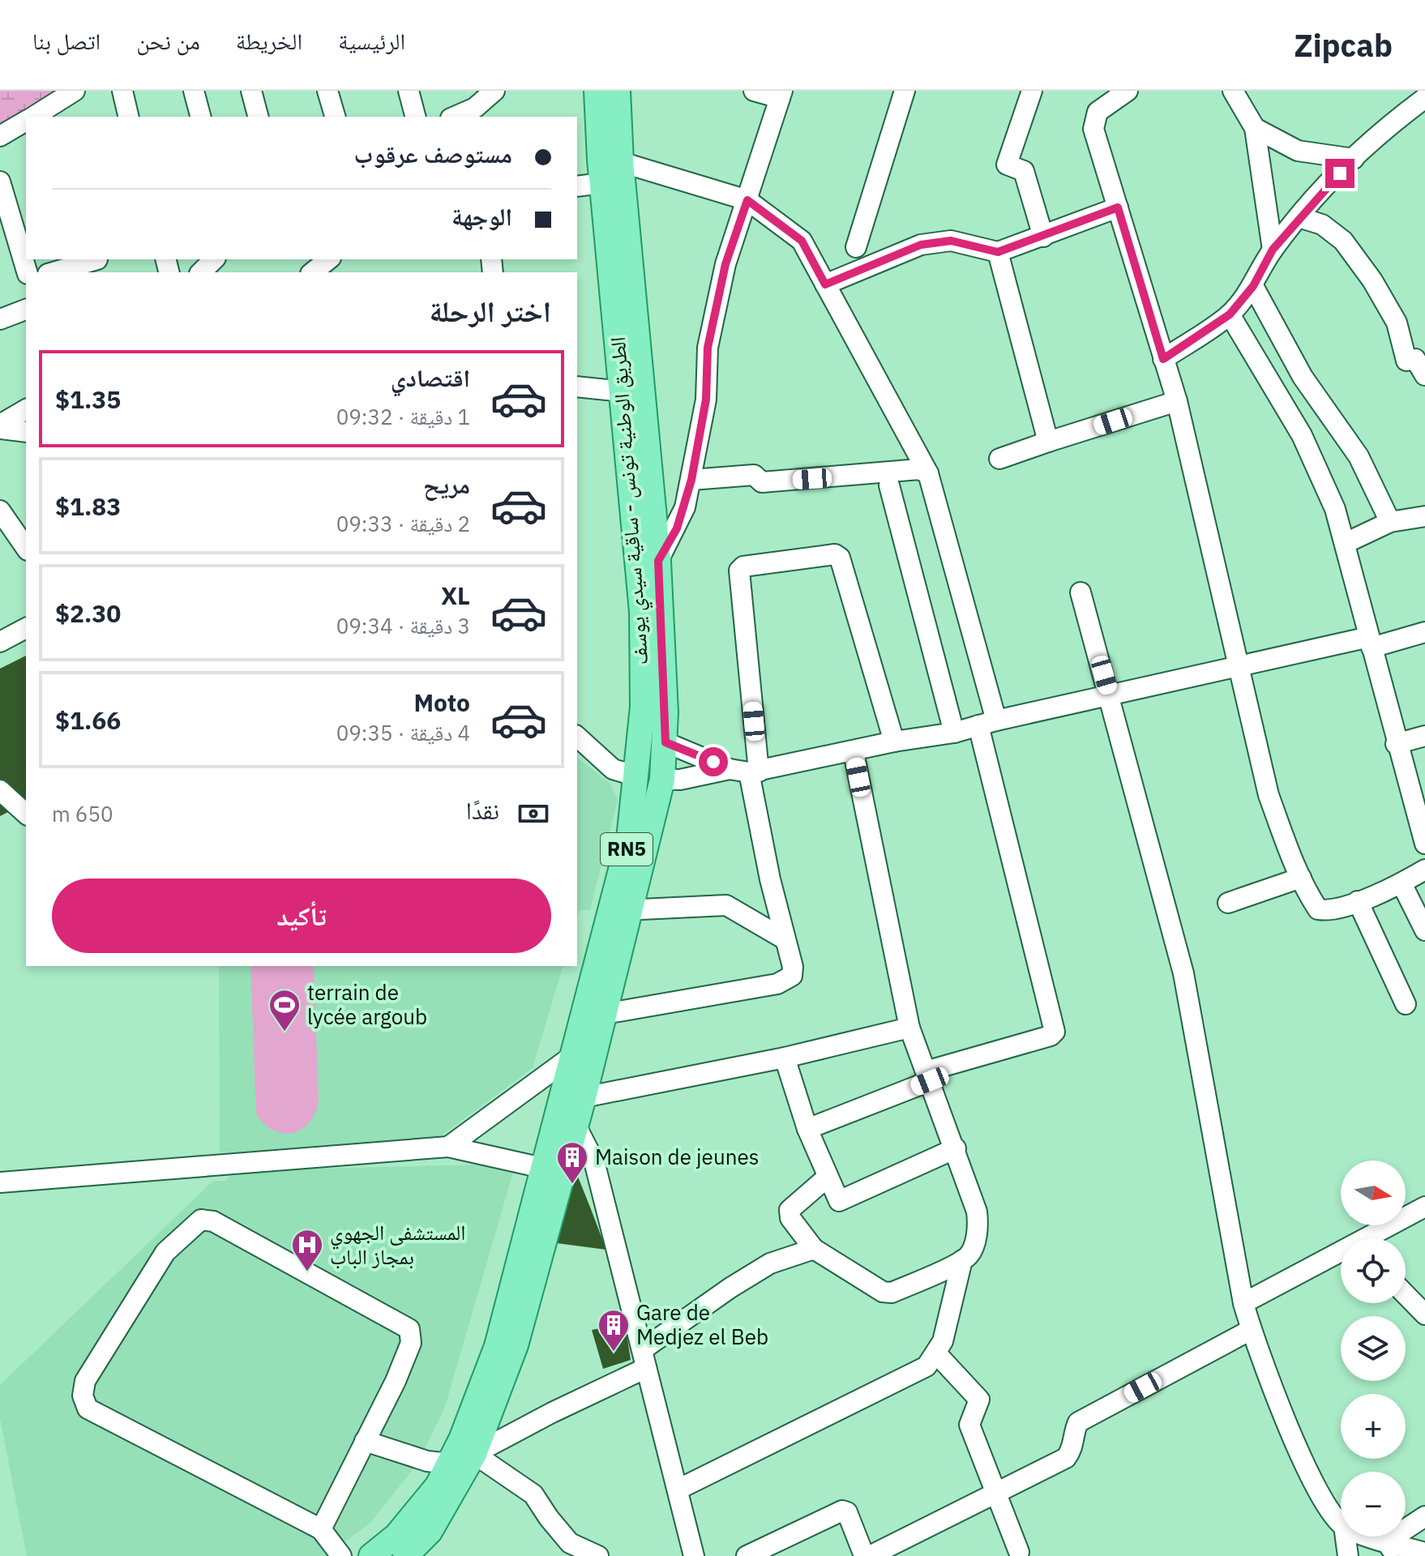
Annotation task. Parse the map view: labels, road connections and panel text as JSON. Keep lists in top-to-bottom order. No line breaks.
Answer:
{"streets":{"main road":["الطريق الوطنية تونس - ساقية سيدي يوسف","RN5"]},"places":{"sports":["terrain de lycée argoub"],"building":["Maison de jeunes","Gare de Medjez el Beb"],"hospital":["المستشفى الجهوي بمجاز الباب"]},"north":"right","page":{"header":"Zipcab","nav":["الرئيسية","الخريطة","من نحن","اتصل بنا"],"banner":["مستوصف عرقوب","الوجهة"],"heading":"اختر الرحلة","list":[{"name":"اقتصادي","note":"1 دقيقة · 09:32","value":"$1.35"},{"name":"مريح","note":"2 دقيقة · 09:33","value":"$1.83"},{"name":"XL","note":"3 دقيقة · 09:34","value":"$2.30"},{"name":"Moto","note":"4 دقيقة · 09:35","value":"$1.66"}],"pay":["نقدًا","650 m"],"buttons":"تأكيد","map_buttons":["+","−"]}}
